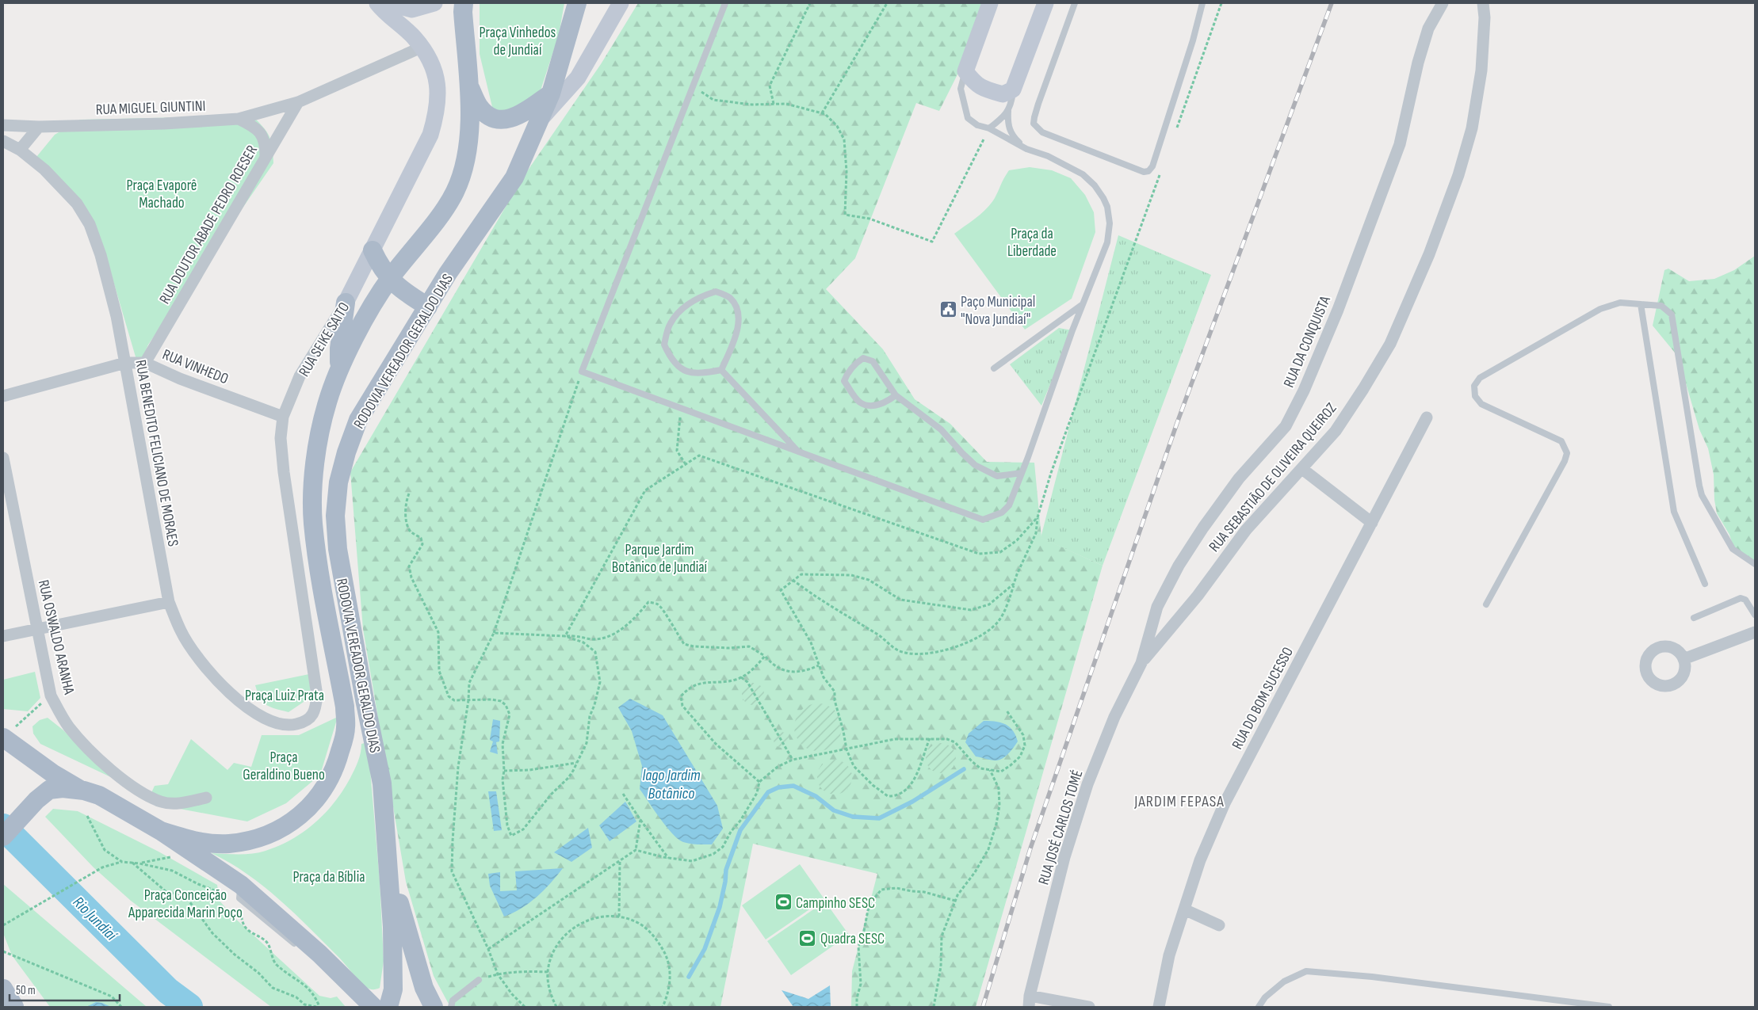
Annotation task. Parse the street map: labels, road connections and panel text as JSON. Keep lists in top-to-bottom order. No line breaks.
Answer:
{"streets":{"main road":["RUA SEIKE SAITO","RODOVIA VEREADOR GERALDO DIAS"],"street":["RUA MIGUEL GIUNTINI","RUA DOUTOR ABADE PEDRO ROESER","RUA DA CONQUISTA","RUA VINHEDO","RUA BENEDITO FELICIANO DE MORAES","RUA SEBASTIÃO DE OLIVEIRA QUEIROZ","RUA OSWALDO ARANHA","RUA DO BOM SUCESSO","RUA JOSÉ CARLOS TOMÉ"]},"crossings":[["RUA MIGUEL GIUNTINI","RUA DOUTOR ABADE PEDRO ROESER"],["RUA MIGUEL GIUNTINI","RUA SEIKE SAITO"],["RUA DOUTOR ABADE PEDRO ROESER","RUA VINHEDO"],["RUA SEIKE SAITO","RUA VINHEDO"],["RUA SEIKE SAITO","RUA BENEDITO FELICIANO DE MORAES"],["RUA DA CONQUISTA","RUA SEBASTIÃO DE OLIVEIRA QUEIROZ"],["RUA DA CONQUISTA","RUA JOSÉ CARLOS TOMÉ"],["RUA VINHEDO","RUA BENEDITO FELICIANO DE MORAES"],["RUA SEBASTIÃO DE OLIVEIRA QUEIROZ","RUA JOSÉ CARLOS TOMÉ"]],"districts":["JARDIM FEPASA"],"water":["lago Jardim Botânico","Rio Jundiaí"],"parks":["Praça Vinhedos de Jundiaí","Praça Evaporê Machado","Praça da Liberdade","Parque Jardim Botânico de Jundiaí","Praça Luiz Prata","Praça Geraldino Bueno","Praça da Bíblia","Praça Conceição Apparecida Marin Poço"],"places":{"public building":["Paço Municipal \"Nova Jundiaí\""],"sports":["Campinho SESC","Quadra SESC"]},"scale_bar":"50 m"}
